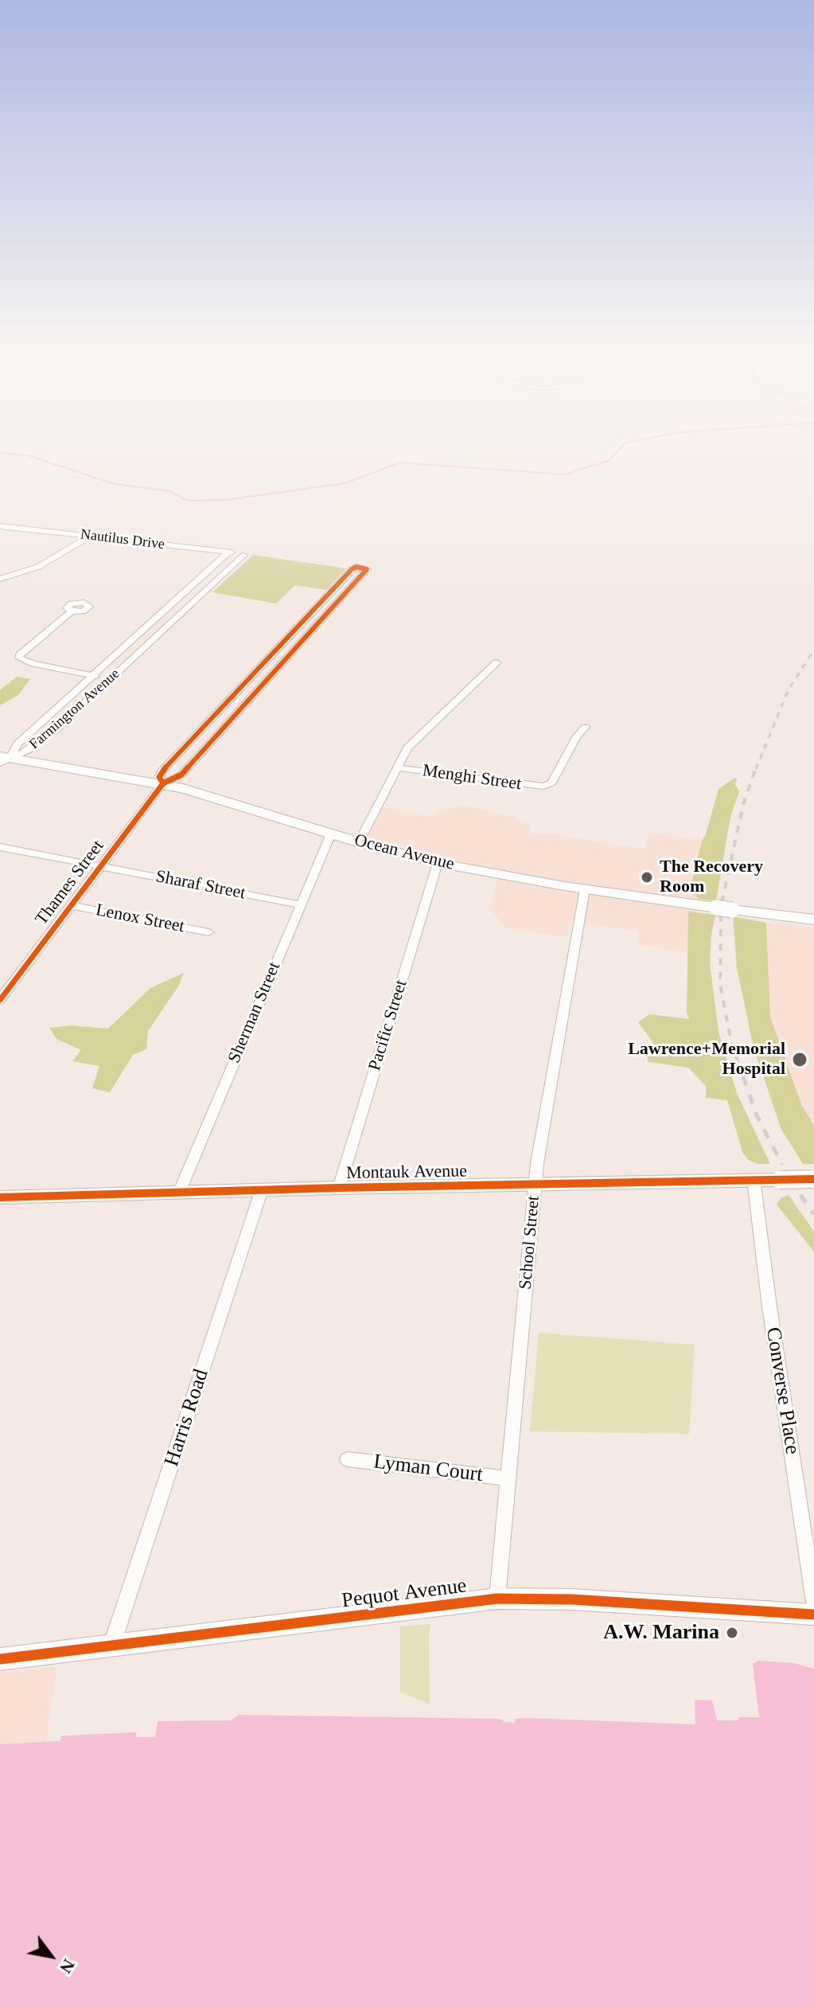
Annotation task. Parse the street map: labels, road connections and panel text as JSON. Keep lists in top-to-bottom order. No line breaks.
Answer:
{"streets":{"main road":["Ocean Avenue"],"street":["Nautilus Drive","Farmington Avenue","Menghi Street","Thames Street","Sharaf Street","Lenox Street","Sherman Street","Pacific Street","Montauk Avenue","School Street","Converse Place","Harris Road","Lyman Court","Pequot Avenue"]},"crossings":[["Nautilus Drive","Farmington Avenue"],["Farmington Avenue","Ocean Avenue"],["Ocean Avenue","Thames Street"],["Ocean Avenue","Sherman Street"],["Ocean Avenue","Pacific Street"],["Ocean Avenue","School Street"],["Thames Street","Sharaf Street"],["Thames Street","Lenox Street"],["Sharaf Street","Sherman Street"],["Sherman Street","Montauk Avenue"],["Pacific Street","Montauk Avenue"],["Montauk Avenue","School Street"],["Montauk Avenue","Converse Place"],["Montauk Avenue","Harris Road"],["School Street","Lyman Court"],["School Street","Pequot Avenue"],["Harris Road","Pequot Avenue"]],"places":["The Recovery Room","Lawrence+Memorial Hospital","A.W. Marina"],"north":"bottom right"}
